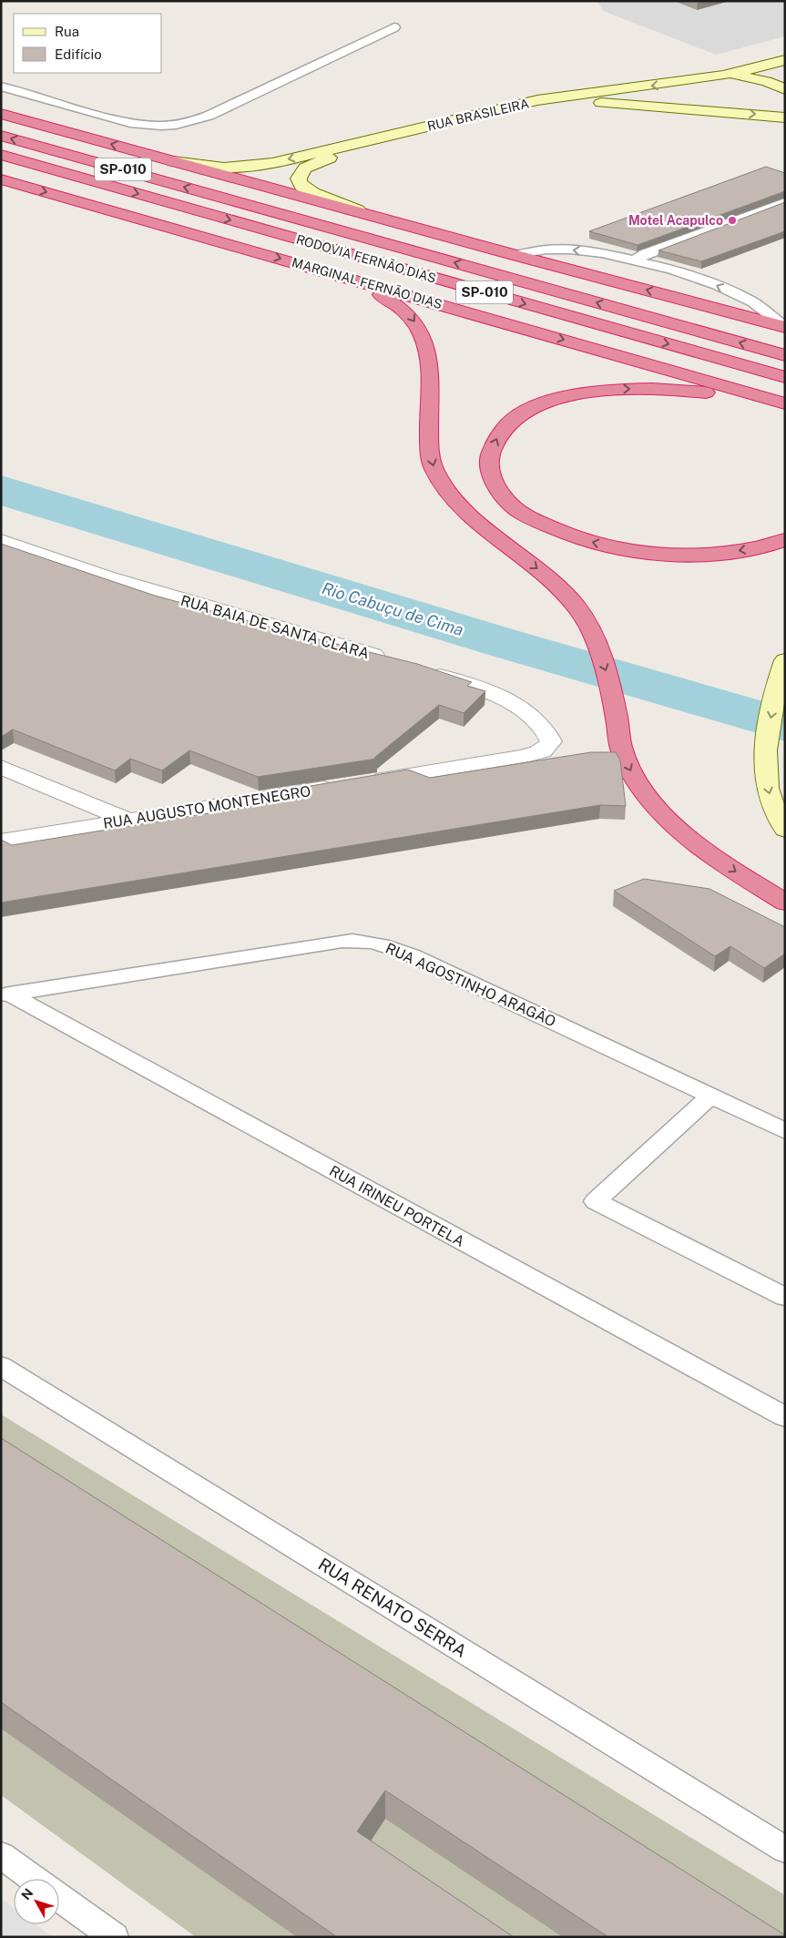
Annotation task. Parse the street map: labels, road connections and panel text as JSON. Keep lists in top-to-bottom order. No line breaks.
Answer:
{"streets":{"highway":["SP-010","RODOVIA FERNÃO DIAS","MARGINAL FERNÃO DIAS"],"main road":["RUA BRASILEIRA"],"street":["RUA BAIA DE SANTA CLARA","RUA AUGUSTO MONTENEGRO"],"lane":["RUA AGOSTINHO ARAGÃO","RUA IRINEU PORTELA","RUA RENATO SERRA"]},"crossings":[["RUA BRASILEIRA","SP-010"],["RUA AGOSTINHO ARAGÃO","RUA IRINEU PORTELA"]],"water":["Rio Cabuçu de Cima"],"places":["Motel Acapulco"],"legend":["Rua","Edifício"],"north":"top left"}
